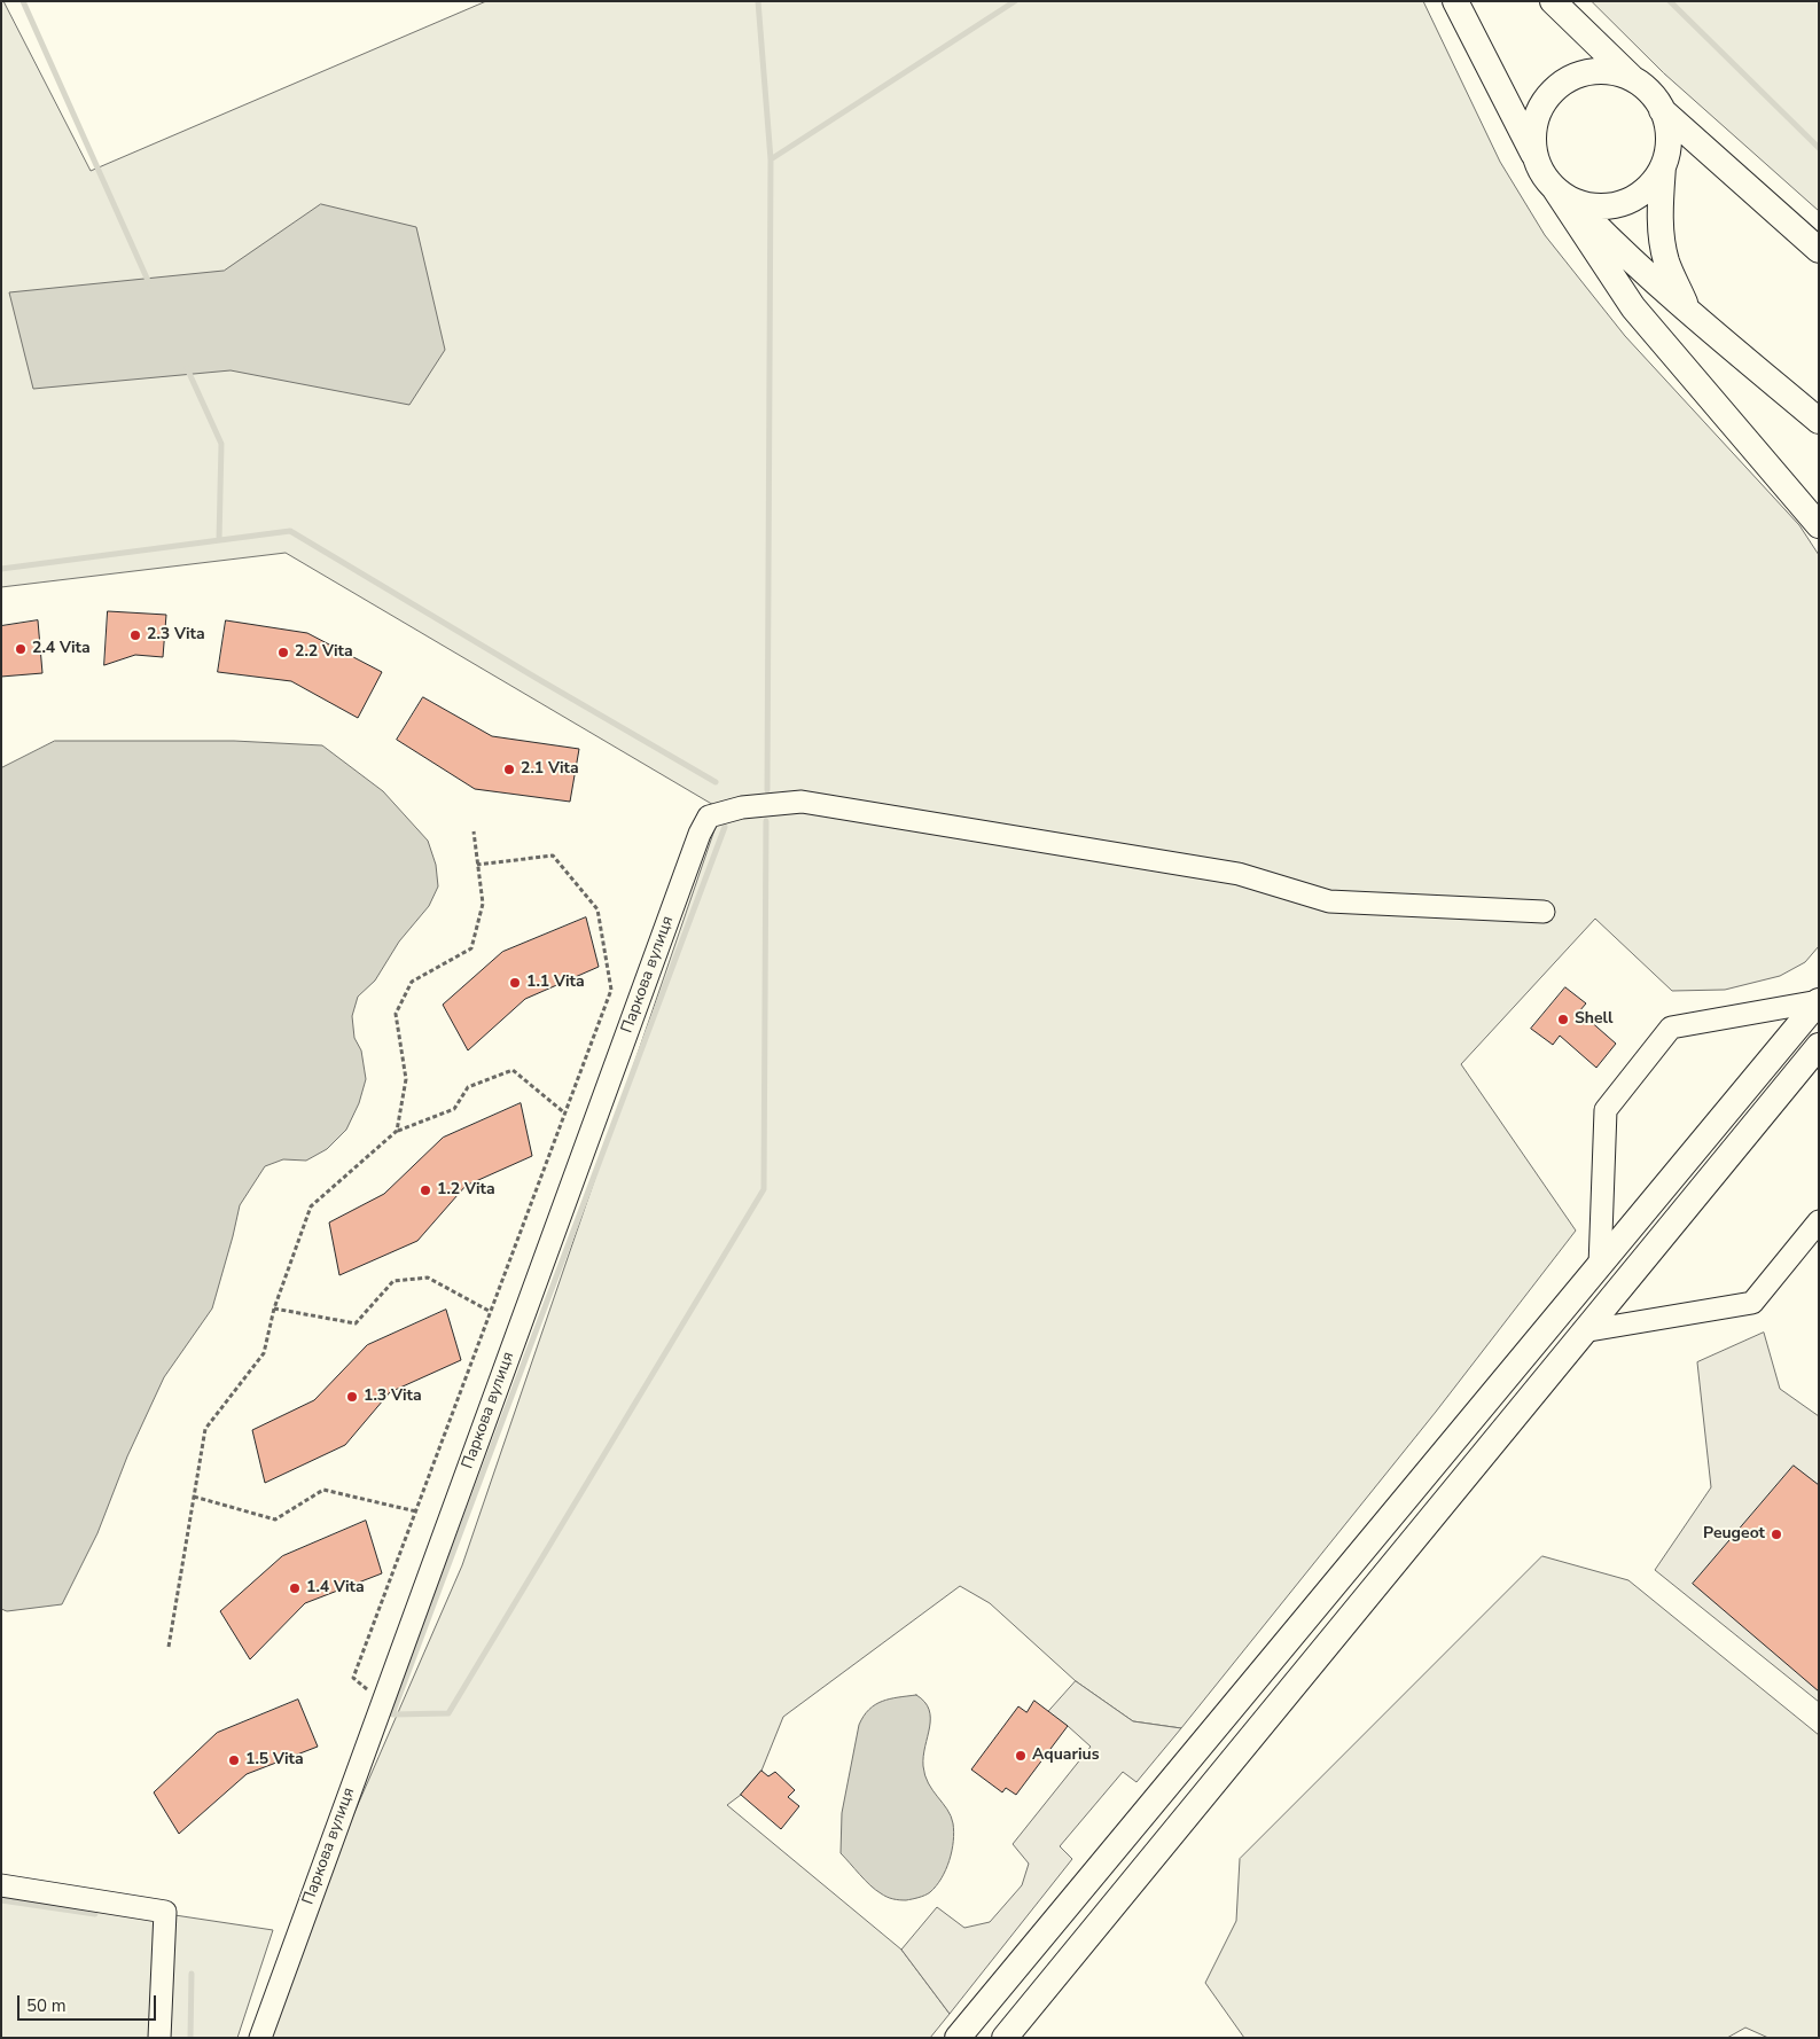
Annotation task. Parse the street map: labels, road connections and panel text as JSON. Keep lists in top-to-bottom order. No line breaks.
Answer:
{"streets":{"street":["Паркова вулиця"]},"places":["2.3 Vita","2.4 Vita","2.2 Vita","2.1 Vita","1.1 Vita","Shell","1.2 Vita","1.3 Vita","Peugeot","1.4 Vita","Aquarius","1.5 Vita"],"scale_bar":"50 m"}
